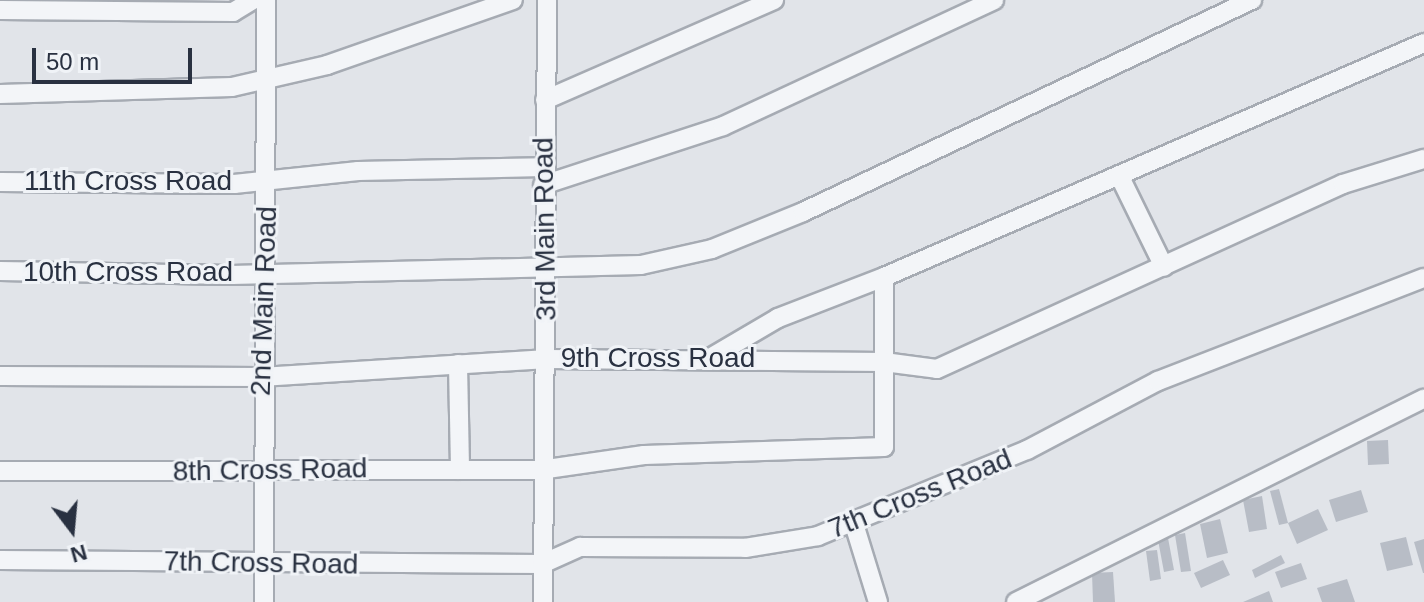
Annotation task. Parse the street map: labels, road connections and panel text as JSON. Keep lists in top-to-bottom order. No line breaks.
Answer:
{"streets":{"street":["11th Cross Road","3rd Main Road","10th Cross Road","2nd Main Road","9th Cross Road","8th Cross Road","7th Cross Road"]},"crossings":[["11th Cross Road","3rd Main Road"],["11th Cross Road","2nd Main Road"],["3rd Main Road","10th Cross Road"],["3rd Main Road","9th Cross Road"],["3rd Main Road","8th Cross Road"],["3rd Main Road","7th Cross Road"],["10th Cross Road","2nd Main Road"],["2nd Main Road","9th Cross Road"],["2nd Main Road","8th Cross Road"],["2nd Main Road","7th Cross Road"]],"scale_bar":"50 m","north":"bottom"}
